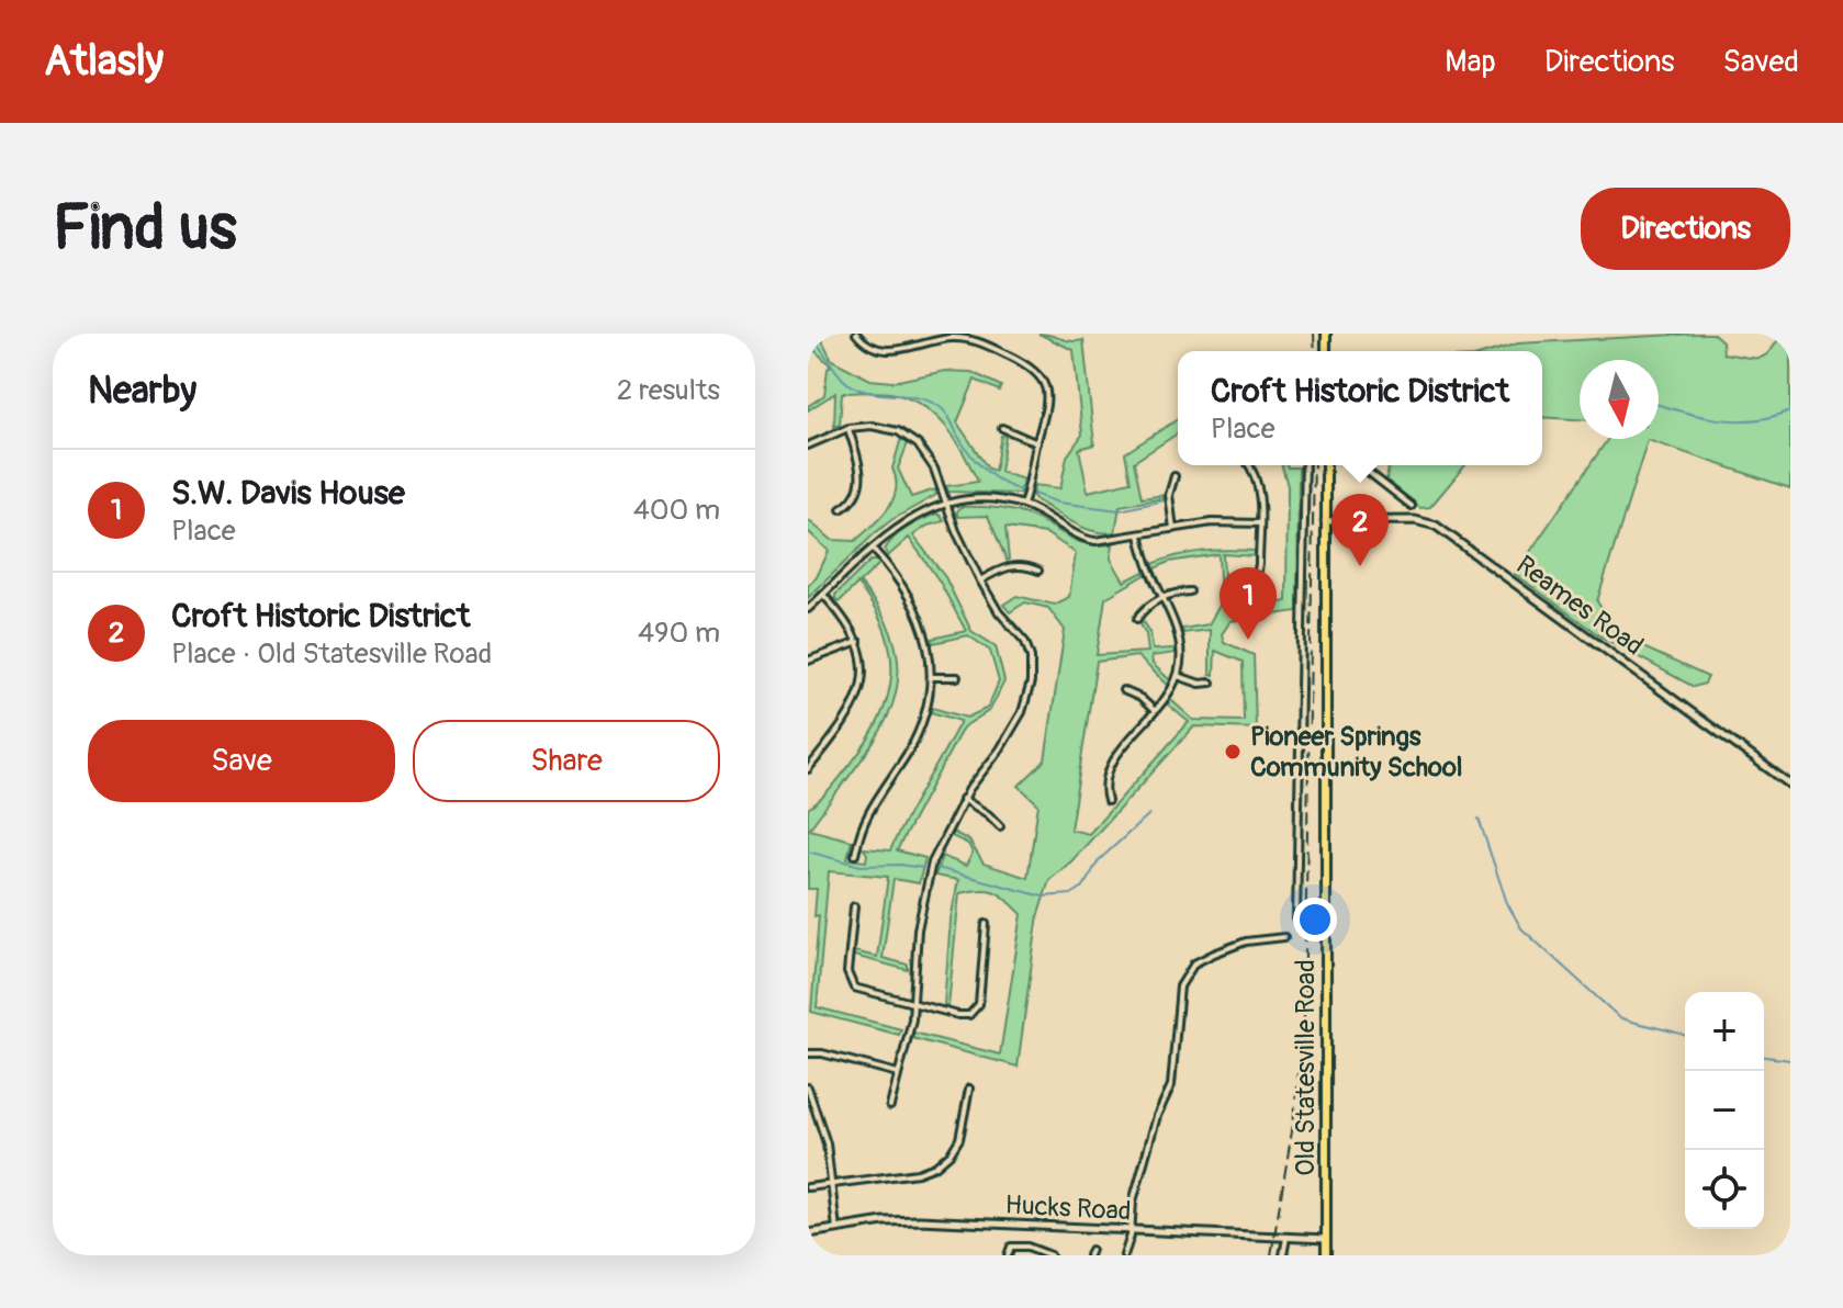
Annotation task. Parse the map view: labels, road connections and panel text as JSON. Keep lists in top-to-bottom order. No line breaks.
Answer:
{"streets":{"main road":["Reames Road","Old Statesville Road","Hucks Road"]},"crossings":[["Reames Road","Old Statesville Road"],["Old Statesville Road","Hucks Road"]],"places":["Pioneer Springs Community School"],"north":"bottom","page":{"header":"Atlasly","nav":["Map","Directions","Saved"],"buttons":["Directions",["Save","Share"]],"title":"Find us","heading":["Nearby","2 results"],"popup":["Croft Historic District","Place"],"list":[{"mark":"1","name":"S.W. Davis House","note":"Place","value":"400 m"},{"mark":"2","name":"Croft Historic District","note":"Place · Old Statesville Road","value":"490 m"}],"pins":["2","1"],"map_buttons":["+","−"]}}
